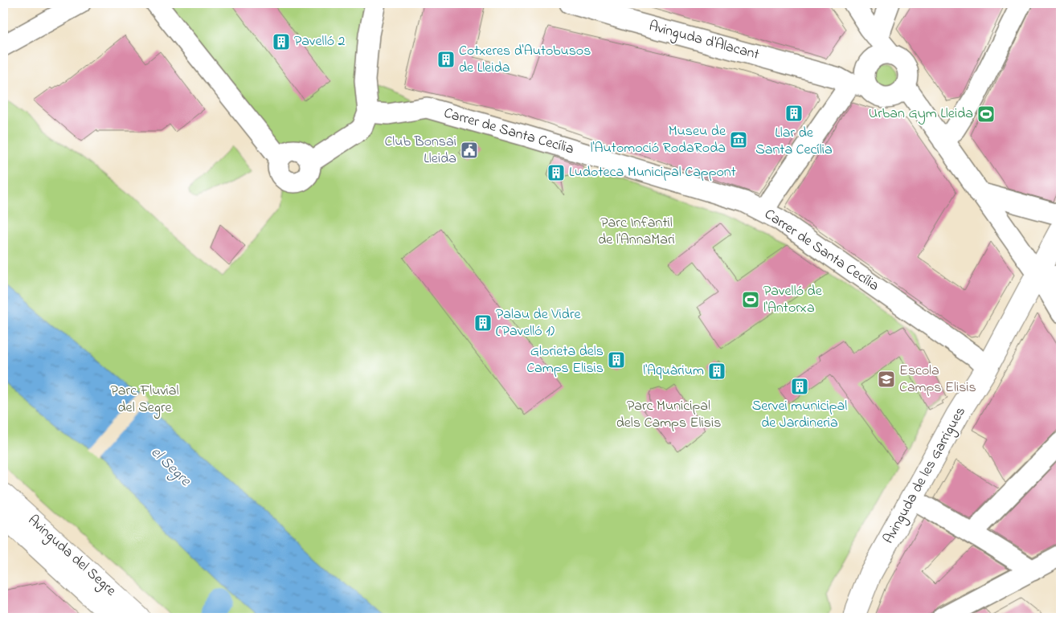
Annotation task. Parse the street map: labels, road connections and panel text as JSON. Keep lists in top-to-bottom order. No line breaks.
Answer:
{"streets":{"main road":["Avinguda de les Garrigues","Avinguda del Segre"],"street":["Avinguda d'Alacant","Carrer de Santa Cecília"]},"crossings":[["Carrer de Santa Cecília","Avinguda de les Garrigues"]],"water":["el Segre"],"parks":["Parc Infantil de l'AnnaMari","Parc Fluvial del Segre","Parc Municipal dels Camps Elisis"],"places":{"building":["Pavelló 2","Cotxeres d'Autobusos de Lleida","Llar de Santa Cecília","Ludoteca Municipal Cappont","Palau de Vidre (Pavelló 1)","Glorieta dels Camps Elisis","l'Aquàrium","Servei municipal de Jardineria"],"sports":["Urban Gym Lleida","Pavelló de l'Antorxa"],"museum":["Museu de l'Automoció RodaRoda"],"public building":["Club Bonsai Lleida"],"school or university":["Escola Camps Elisis"]}}
